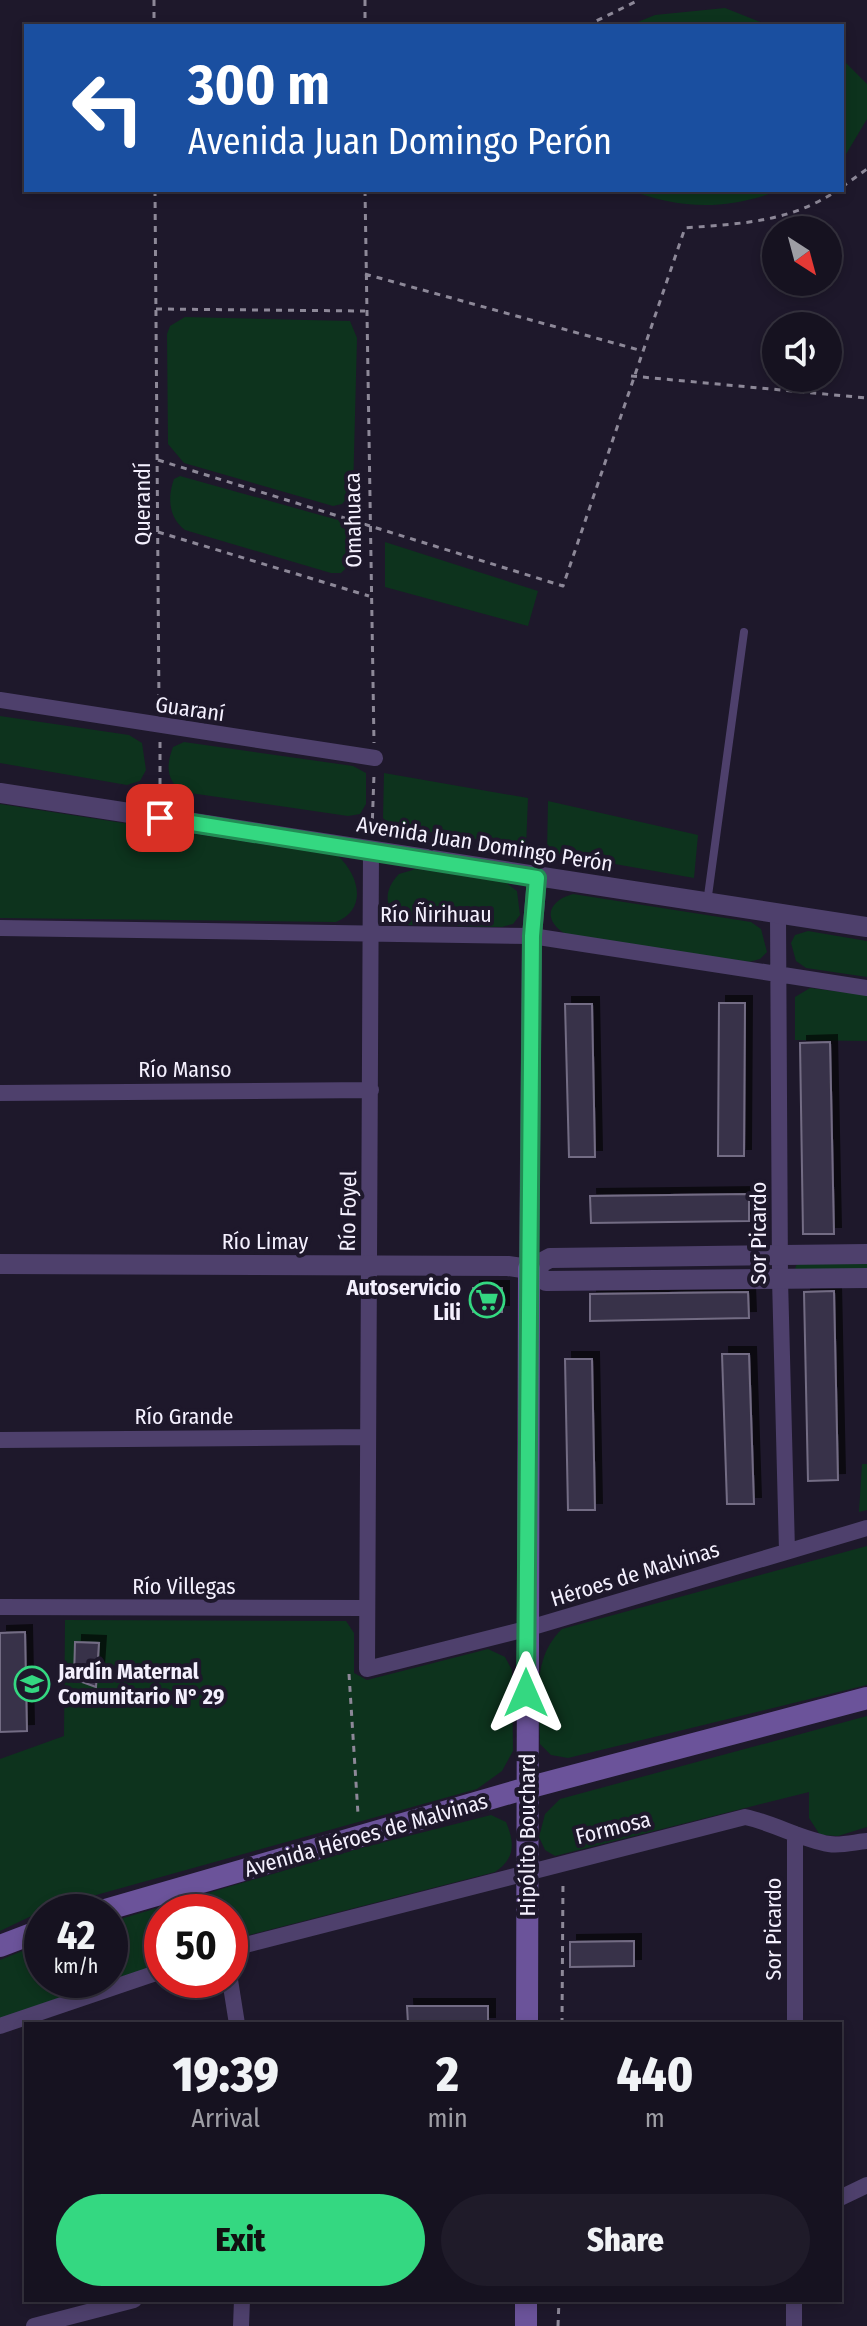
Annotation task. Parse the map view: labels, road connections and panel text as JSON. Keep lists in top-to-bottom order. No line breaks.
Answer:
{"streets":{"main road":["Avenida Héroes de Malvinas","Hipólito Bouchard"],"street":["Guaraní","Avenida Juan Domingo Perón","Río Ñirihuau","Río Manso","Río Foyel","Sor Picardo","Río Limay","Río Grande","Héroes de Malvinas","Río Villegas","Formosa"],"path":["Querandí","Omahuaca"]},"crossings":[["Querandí","Guaraní"],["Querandí","Avenida Juan Domingo Perón"],["Omahuaca","Guaraní"],["Omahuaca","Avenida Juan Domingo Perón"],["Omahuaca","Río Foyel"],["Avenida Juan Domingo Perón","Río Foyel"],["Avenida Juan Domingo Perón","Sor Picardo"],["Avenida Juan Domingo Perón","Hipólito Bouchard"],["Río Ñirihuau","Río Foyel"],["Río Ñirihuau","Sor Picardo"],["Río Ñirihuau","Hipólito Bouchard"],["Río Manso","Río Foyel"],["Río Foyel","Río Limay"],["Río Foyel","Río Grande"],["Río Foyel","Héroes de Malvinas"],["Río Foyel","Río Villegas"],["Sor Picardo","Río Limay"],["Sor Picardo","Héroes de Malvinas"],["Sor Picardo","Formosa"],["Río Limay","Hipólito Bouchard"],["Héroes de Malvinas","Hipólito Bouchard"],["Formosa","Hipólito Bouchard"],["Avenida Héroes de Malvinas","Hipólito Bouchard"]],"places":{"supermarket":["Autoservicio Lili"],"school or university":["Jardín Maternal Comunitario N° 29"]},"north":"bottom right","page":{"turn":["300 m","Avenida Juan Domingo Perón"],"speed":"42 km/h","limit":"50","eta":["19:39","Arrival","2","min","440","m"],"buttons":["Exit","Share"]}}
